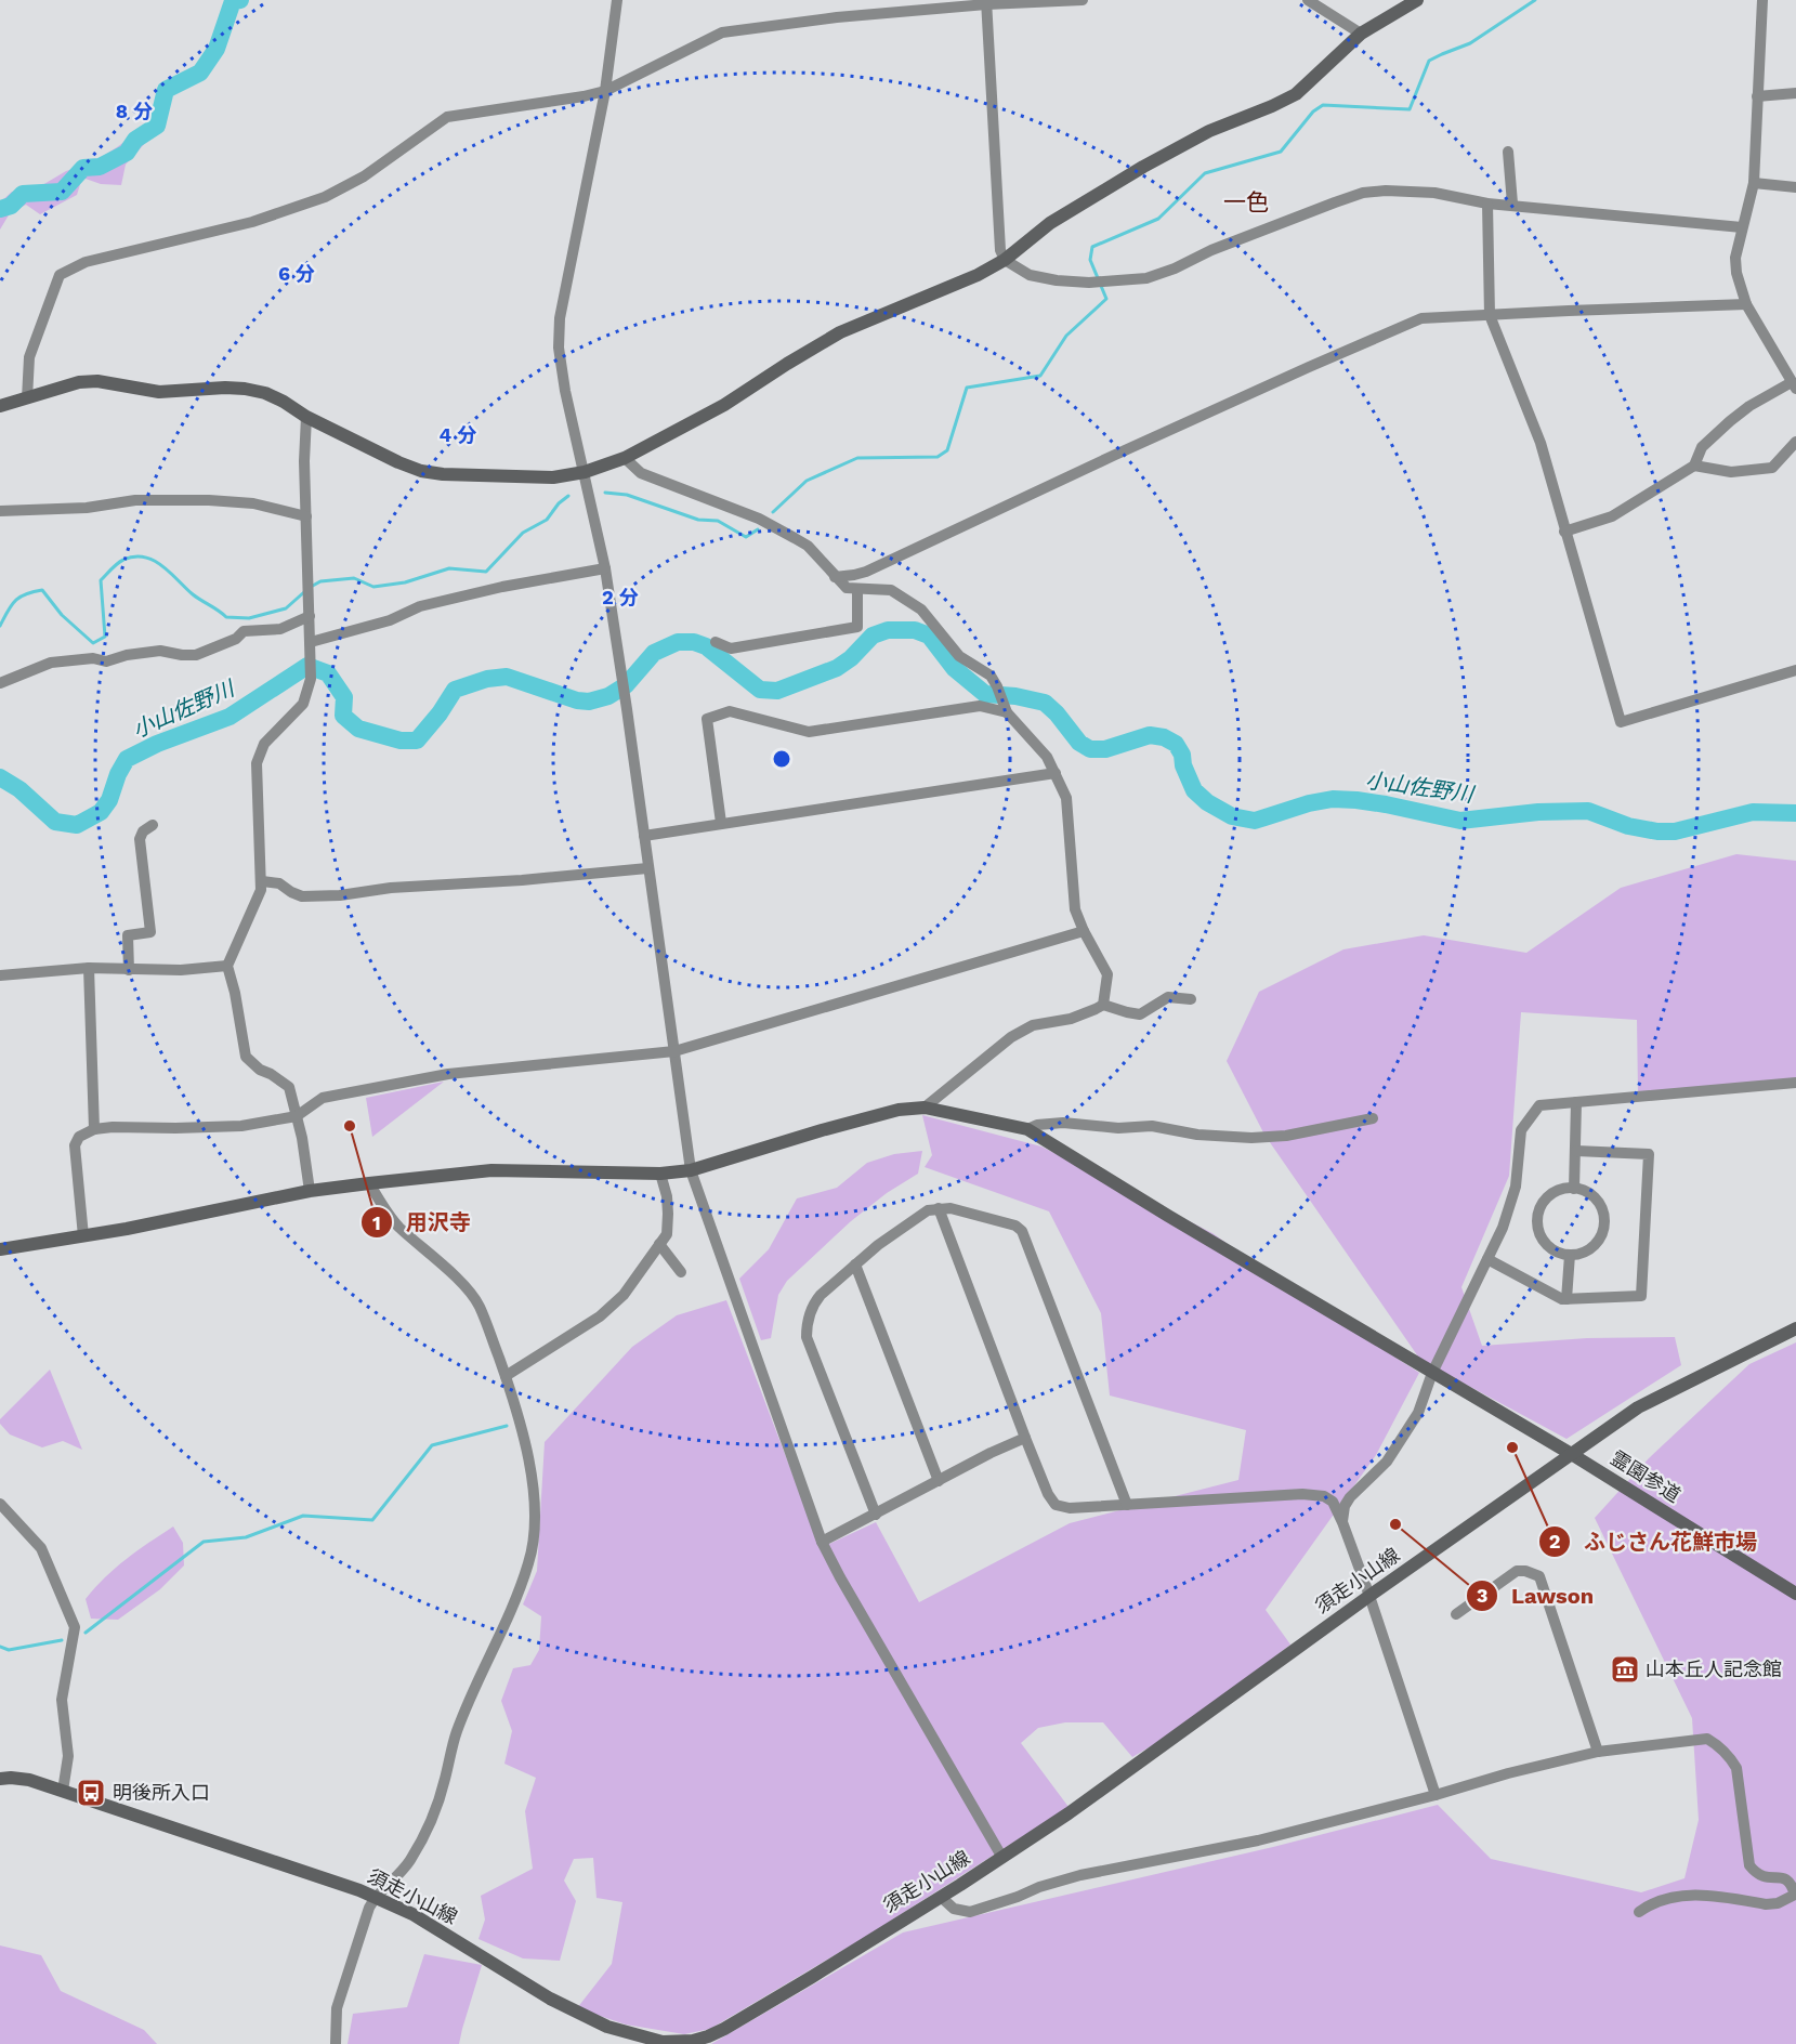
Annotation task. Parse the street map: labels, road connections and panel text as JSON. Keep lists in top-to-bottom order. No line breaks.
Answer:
{"streets":{"street":["霊園参道","須走小山線"]},"crossings":[["霊園参道","須走小山線"]],"districts":["一色"],"water":["小山佐野川"],"places":{"other":["用沢寺","ふじさん花鮮市場","Lawson"],"museum":["山本丘人記念館"],"bus stop":["明後所入口"]},"rings":["8 分","6 分","4 分","2 分"]}
